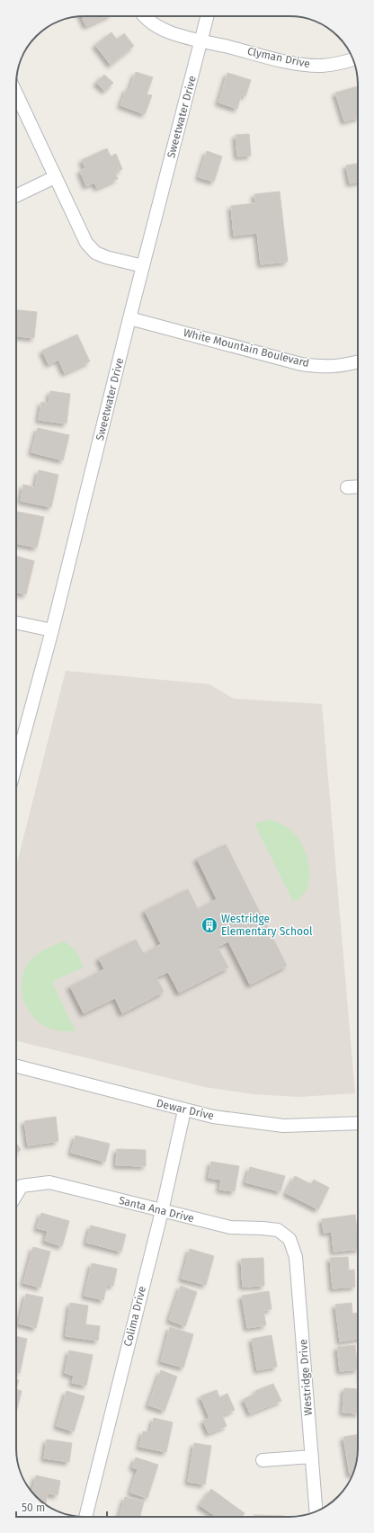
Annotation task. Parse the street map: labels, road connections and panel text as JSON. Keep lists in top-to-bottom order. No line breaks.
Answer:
{"streets":{"street":["Clyman Drive","Sweetwater Drive","White Mountain Boulevard","Dewar Drive","Santa Ana Drive","Colima Drive","Westridge Drive"]},"crossings":[["Clyman Drive","Sweetwater Drive"],["Sweetwater Drive","White Mountain Boulevard"],["Dewar Drive","Colima Drive"],["Santa Ana Drive","Colima Drive"],["Santa Ana Drive","Westridge Drive"]],"places":{"building":["Westridge Elementary School"]},"scale_bar":"50 m"}
